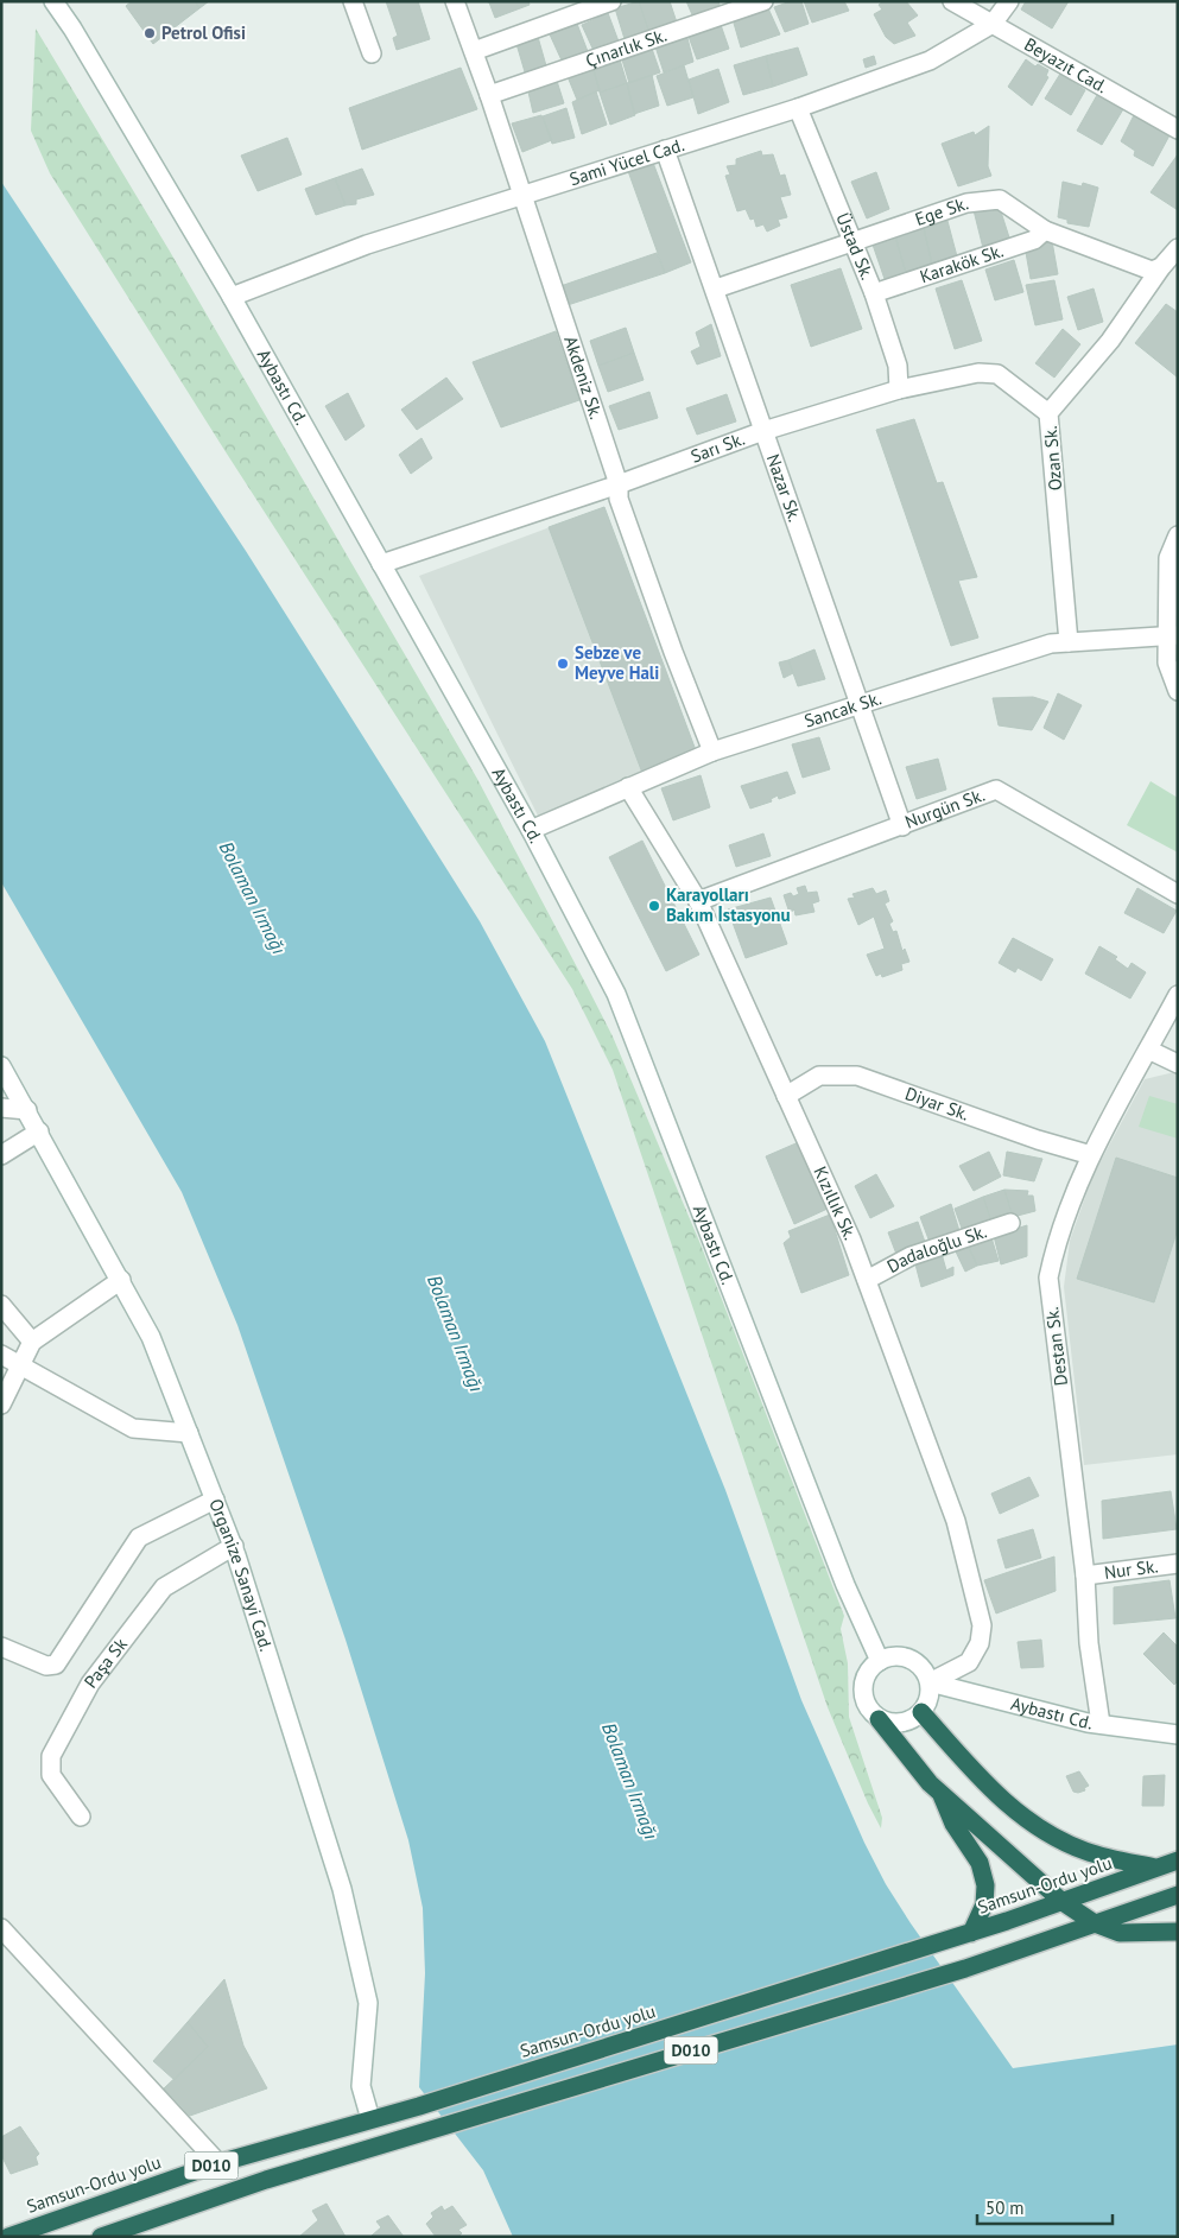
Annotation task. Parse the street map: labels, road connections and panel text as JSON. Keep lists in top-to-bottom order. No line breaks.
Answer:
{"streets":{"highway":["Samsun-Ordu yolu","D010"],"street":["Çınarlık Sk.","Beyazıt Cad.","Sami Yücel Cad.","Ege Sk.","Üstad Sk.","Karakök Sk.","Akdeniz Sk.","Aybastı Cd.","Sarı Sk.","Ozan Sk.","Nazar Sk.","Sancak Sk.","Nurgün Sk.","Diyar Sk.","Kızıllık Sk.","Dadaloğlu Sk.","Destan Sk.","Nur Sk.","Organize Sanayi Cad.","Paşa Sk"]},"crossings":[["Çınarlık Sk.","Akdeniz Sk."],["Beyazıt Cad.","Sami Yücel Cad."],["Sami Yücel Cad.","Üstad Sk."],["Sami Yücel Cad.","Akdeniz Sk."],["Sami Yücel Cad.","Aybastı Cd."],["Sami Yücel Cad.","Nazar Sk."],["Ege Sk.","Üstad Sk."],["Ege Sk.","Karakök Sk."],["Ege Sk.","Ozan Sk."],["Ege Sk.","Nazar Sk."],["Üstad Sk.","Karakök Sk."],["Üstad Sk.","Sarı Sk."],["Akdeniz Sk.","Sarı Sk."],["Akdeniz Sk.","Sancak Sk."],["Aybastı Cd.","Sarı Sk."],["Aybastı Cd.","Sancak Sk."],["Aybastı Cd.","Kızıllık Sk."],["Aybastı Cd.","Destan Sk."],["Sarı Sk.","Ozan Sk."],["Sarı Sk.","Nazar Sk."],["Ozan Sk.","Sancak Sk."],["Nazar Sk.","Sancak Sk."],["Nazar Sk.","Nurgün Sk."],["Sancak Sk.","Kızıllık Sk."],["Nurgün Sk.","Kızıllık Sk."],["Diyar Sk.","Kızıllık Sk."],["Diyar Sk.","Destan Sk."],["Kızıllık Sk.","Dadaloğlu Sk."],["Destan Sk.","Nur Sk."],["Organize Sanayi Cad.","Paşa Sk"],["Organize Sanayi Cad.","Samsun-Ordu yolu"]],"water":["Bolaman Irmağı"],"places":["Petrol Ofisi","Sebze ve Meyve Hali","Karayolları Bakım İstasyonu"],"scale_bar":"50 m"}
